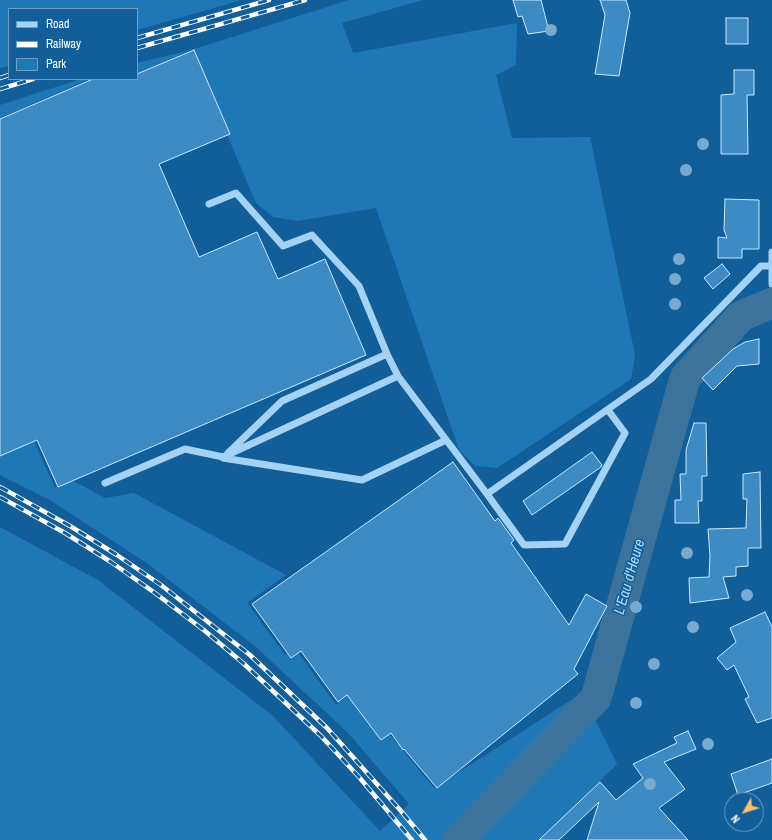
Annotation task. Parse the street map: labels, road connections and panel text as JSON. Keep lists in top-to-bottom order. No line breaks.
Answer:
{"water":["L'Eau d'Heure"],"legend":["Road","Railway","Park"],"north":"bottom left"}
